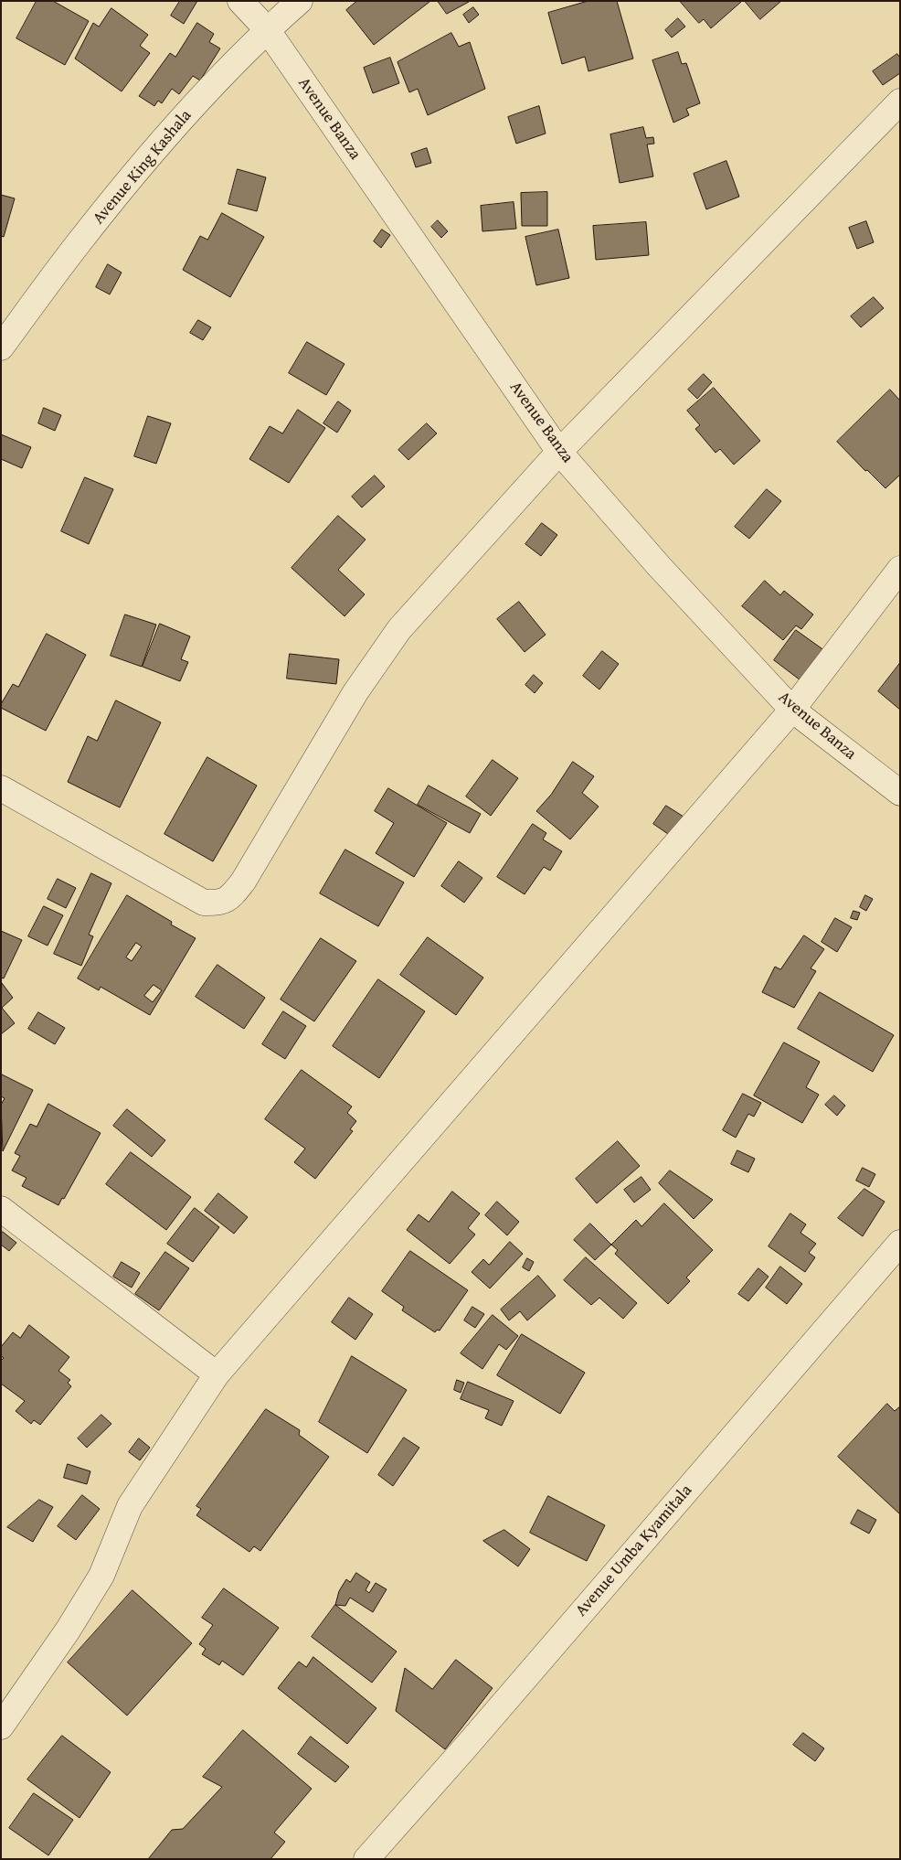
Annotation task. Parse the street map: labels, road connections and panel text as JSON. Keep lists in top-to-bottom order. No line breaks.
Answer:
{"streets":{"street":["Avenue Banza","Avenue King Kashala","Avenue Umba Kyamitala"]},"crossings":[["Avenue Banza","Avenue King Kashala"]]}
